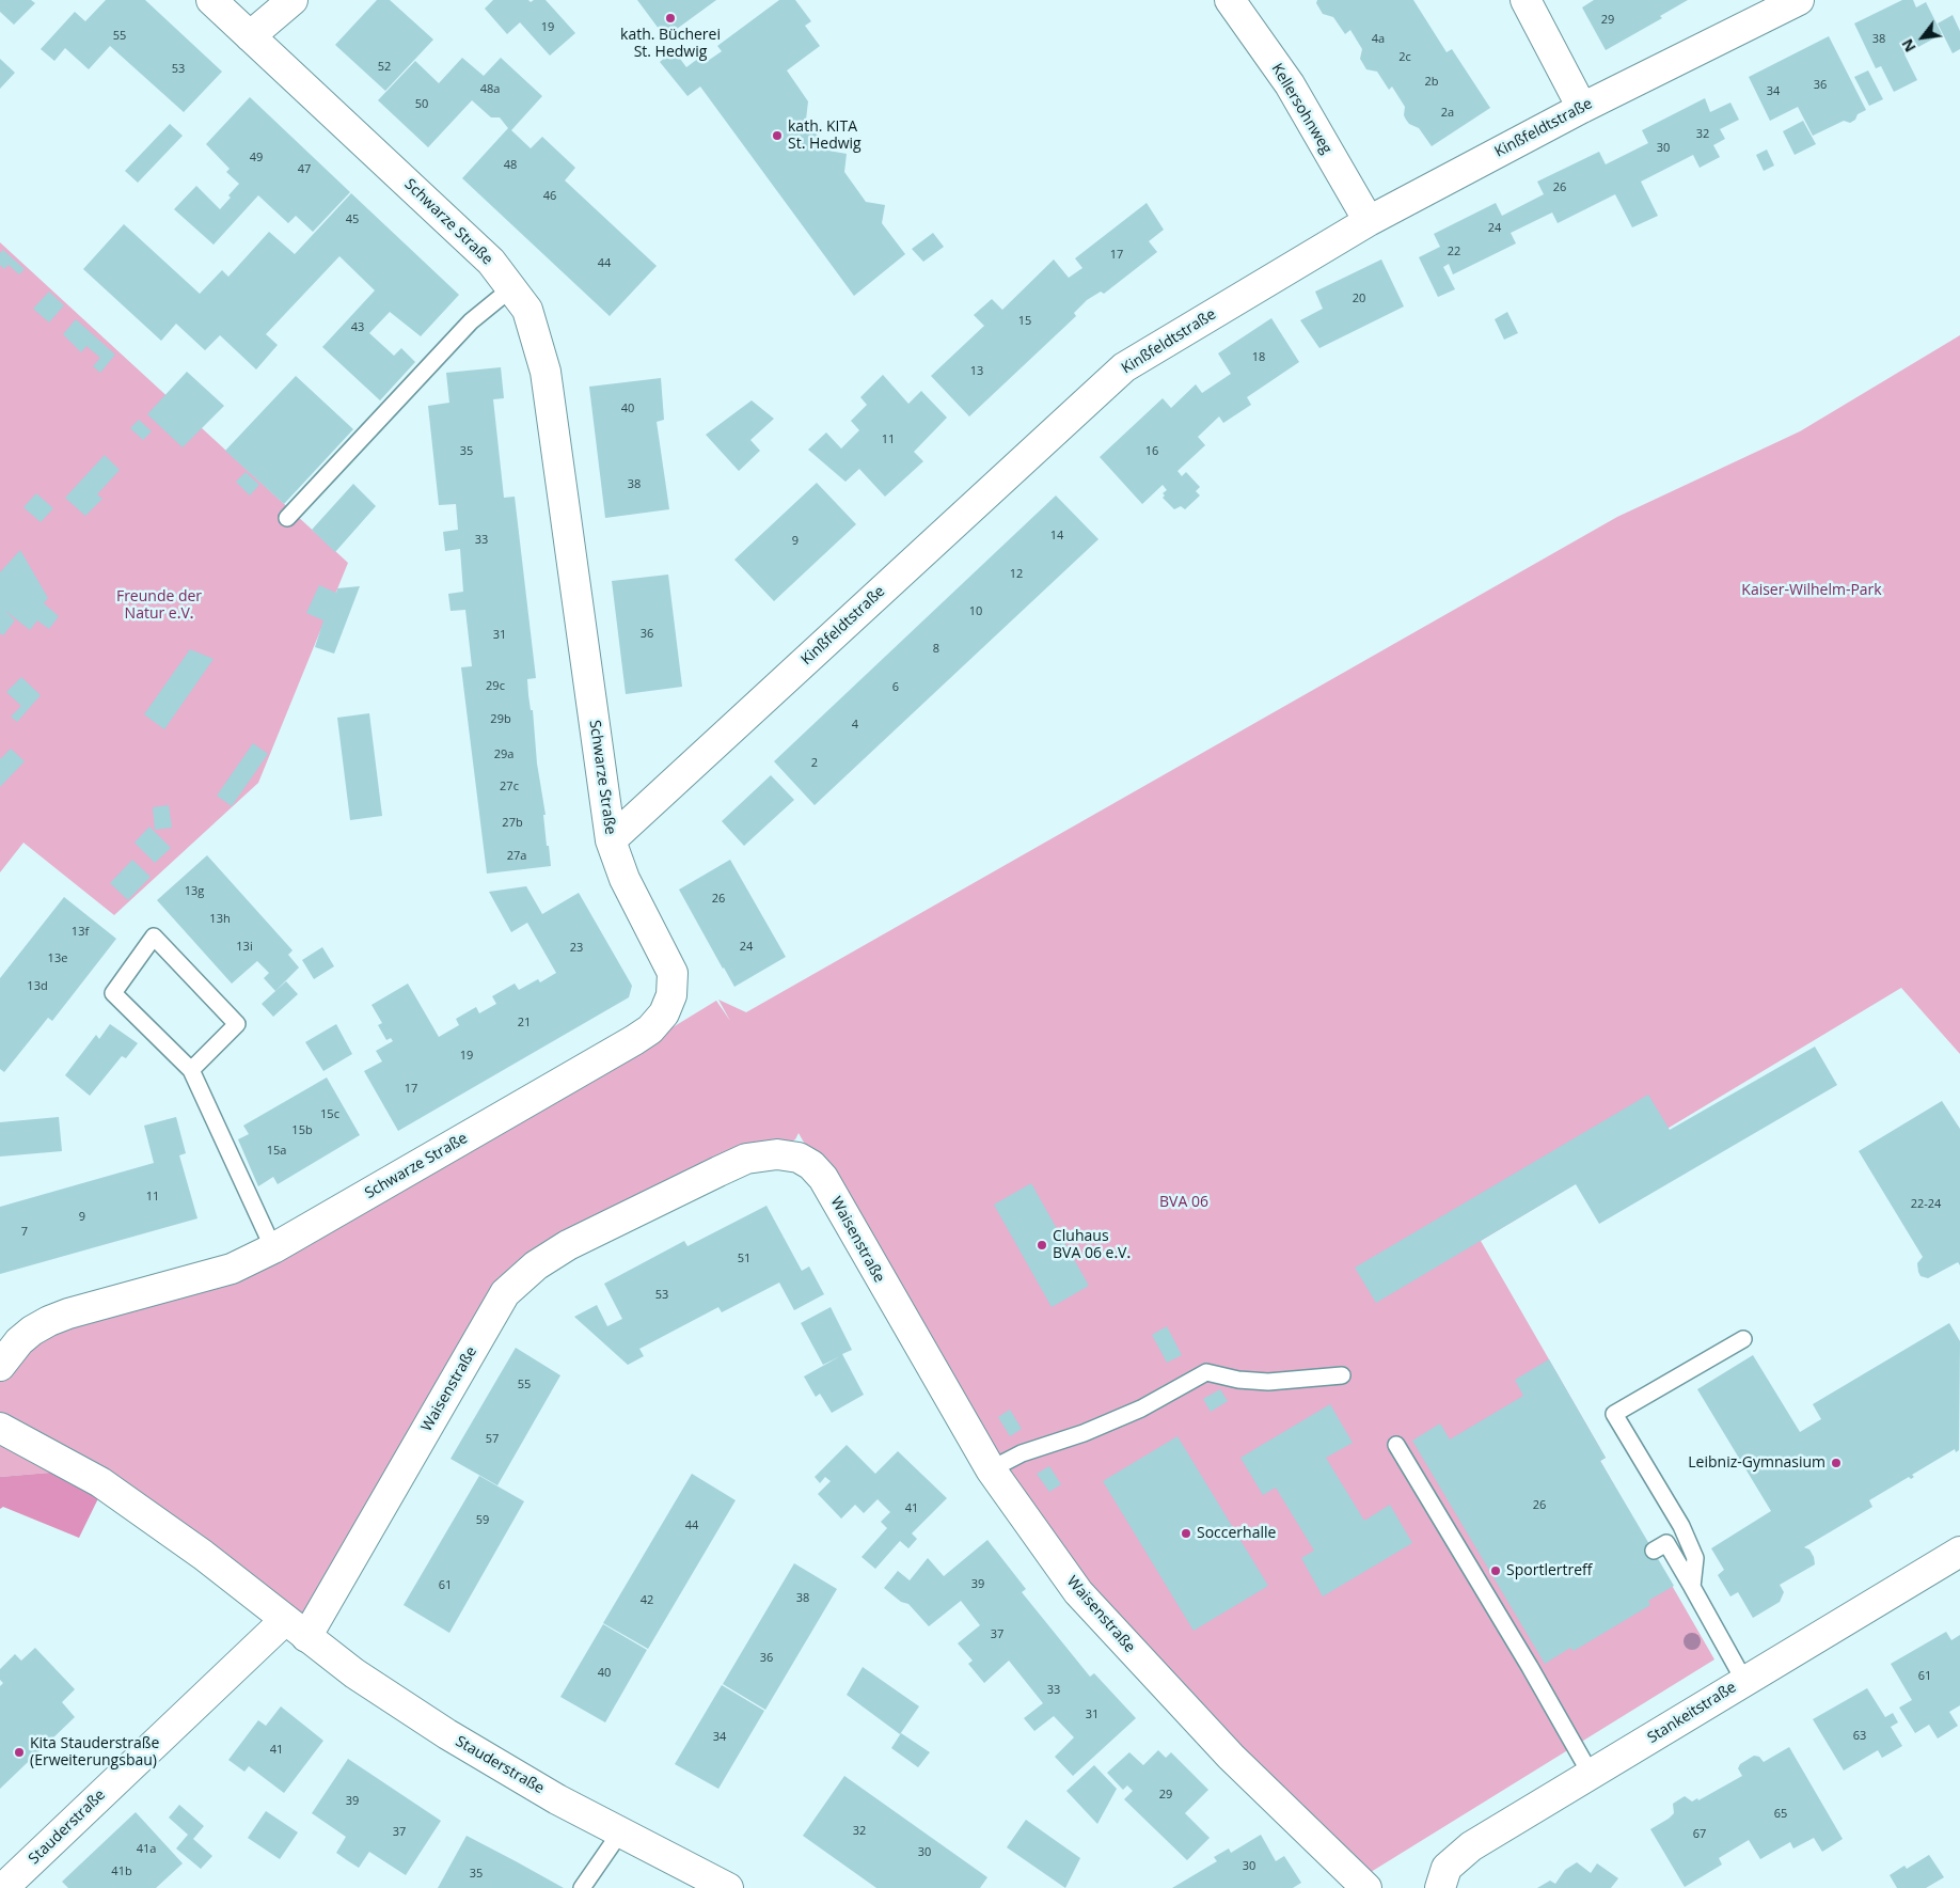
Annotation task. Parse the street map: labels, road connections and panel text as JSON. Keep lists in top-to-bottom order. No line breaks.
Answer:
{"streets":{"street":["Kellersohnweg","Kinßfeldtstraße","Schwarze Straße","Waisenstraße","Stankeitstraße","Stauderstraße"]},"crossings":[["Kellersohnweg","Kinßfeldtstraße"],["Kinßfeldtstraße","Schwarze Straße"],["Waisenstraße","Stauderstraße"]],"parks":["Kaiser-Wilhelm-Park","Freunde der Natur e.V.","BVA 06"],"places":["kath. Bücherei St. Hedwig","kath. KITA St. Hedwig","Cluhaus BVA 06 e.V.","Leibniz-Gymnasium","Soccerhalle","Sportlertreff","Kita Stauderstraße (Erweiterungsbau)"],"house_numbers":["29","19","55","4a","38","2c","52","53","2b","36","48a","34","50","2a","32","30","49","48","47","26","46","45","24","22","17","44","20","15","43","18","13","40","11","35","16","38","14","33","9","12","10","36","31","8","29c","6","29b","4","29a","2","27c","27b","27a","13g","26","13h","13f","13i","24","23","13e","13d","21","19","17","15c","15b","15a","11","22-24","9","7","51","53","55","57","26","41","59","44","39","61","38","42","37","36","40","61","33","31","63","34","41","29","39","65","32","37","67","41a","30","30","41b","35"],"north":"bottom left"}
